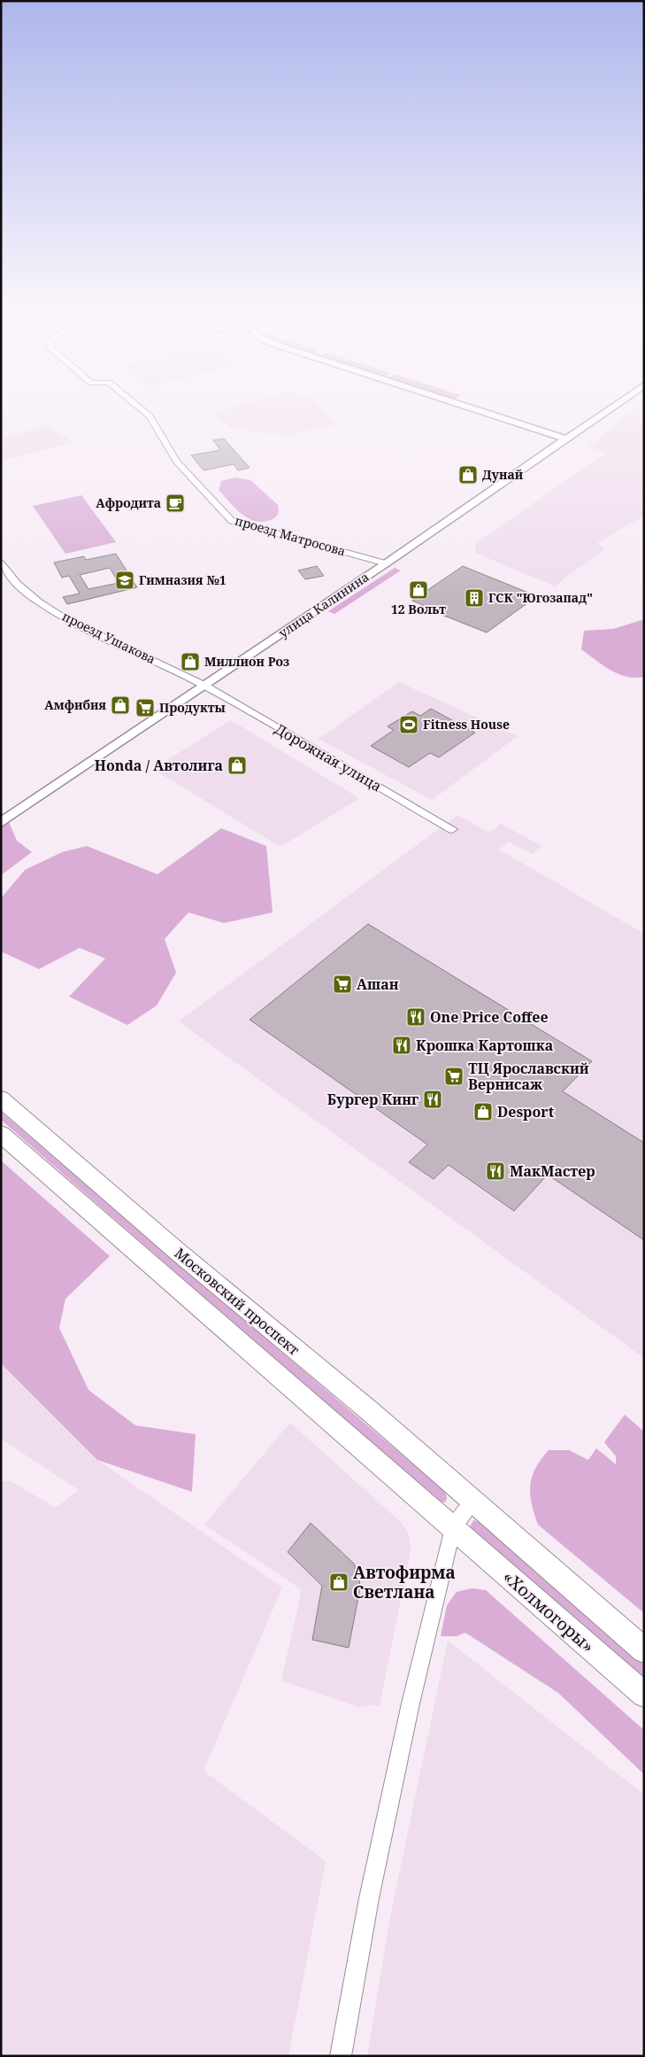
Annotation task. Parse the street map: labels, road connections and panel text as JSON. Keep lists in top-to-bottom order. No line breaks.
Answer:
{"streets":{"highway":["Московский проспект","«Холмогоры»"],"main road":["улица Калинина"],"street":["проезд Матросова","проезд Ушакова","Дорожная улица"]},"crossings":[["проезд Матросова","улица Калинина"],["улица Калинина","проезд Ушакова"],["улица Калинина","Дорожная улица"],["проезд Ушакова","Дорожная улица"],["Московский проспект","«Холмогоры»"]],"places":{"shop":["Дунай","12 Вольт","Миллион Роз","Амфибия","Honda / Автолига","Desport","Автофирма Светлана"],"cafe":["Афродита"],"school or university":["Гимназия №1"],"building":["ГСК \"Югозапад\""],"supermarket":["Продукты","Ашан","ТЦ Ярославский Вернисаж"],"sports":["Fitness House"],"restaurant":["One Price Coffee","Крошка Картошка","Бургер Кинг","МакМастер"]}}
